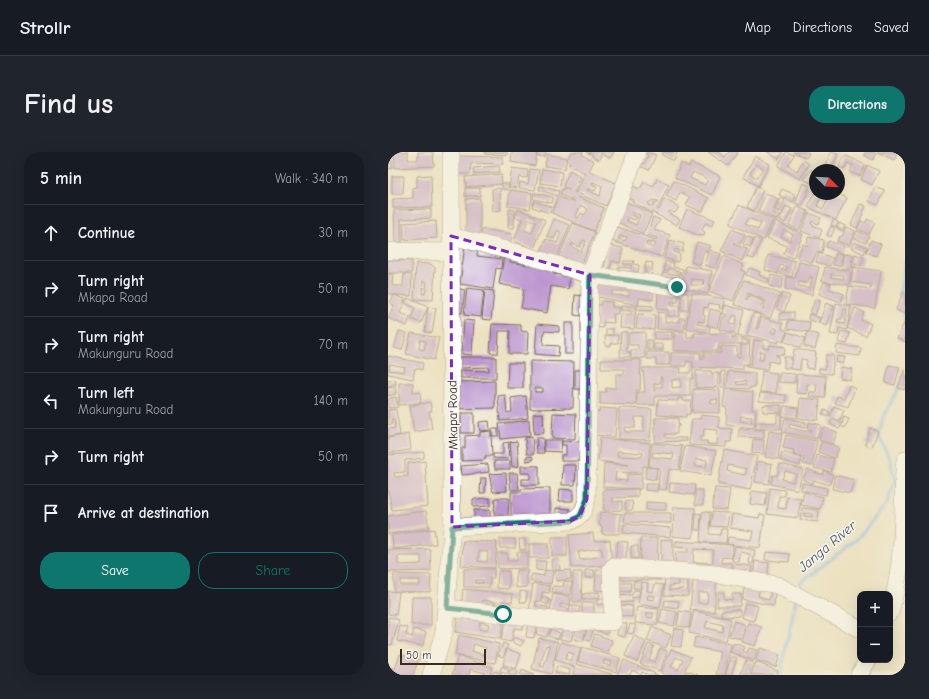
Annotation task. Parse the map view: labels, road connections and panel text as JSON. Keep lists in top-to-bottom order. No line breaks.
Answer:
{"streets":{"street":["Mkapa Road"]},"water":["Janga River"],"scale_bar":"50 m","north":"bottom right","page":{"header":"Strollr","nav":["Map","Directions","Saved"],"buttons":["Directions",["Save","Share"]],"title":"Find us","heading":["5 min","Walk · 340 m"],"list":[["Continue","30 m"],["Turn right","Mkapa Road","50 m"],["Turn right","Makunguru Road","70 m"],["Turn left","Makunguru Road","140 m"],["Turn right","50 m"],"Arrive at destination"],"map_buttons":["+","−"],"scale":"50 m"}}
